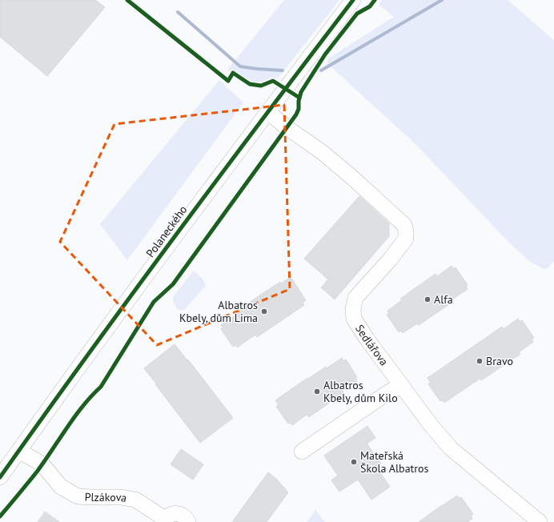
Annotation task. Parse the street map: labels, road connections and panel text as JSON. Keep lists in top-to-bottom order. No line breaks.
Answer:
{"streets":{"street":["Polaneckého","Sedlářova","Plzákova"]},"crossings":[["Polaneckého","Sedlářova"],["Polaneckého","Plzákova"]],"places":["Alfa","Albatros Kbely, dům Lima","Bravo","Albatros Kbely, dům Kilo","Mateřská Škola Albatros"]}
